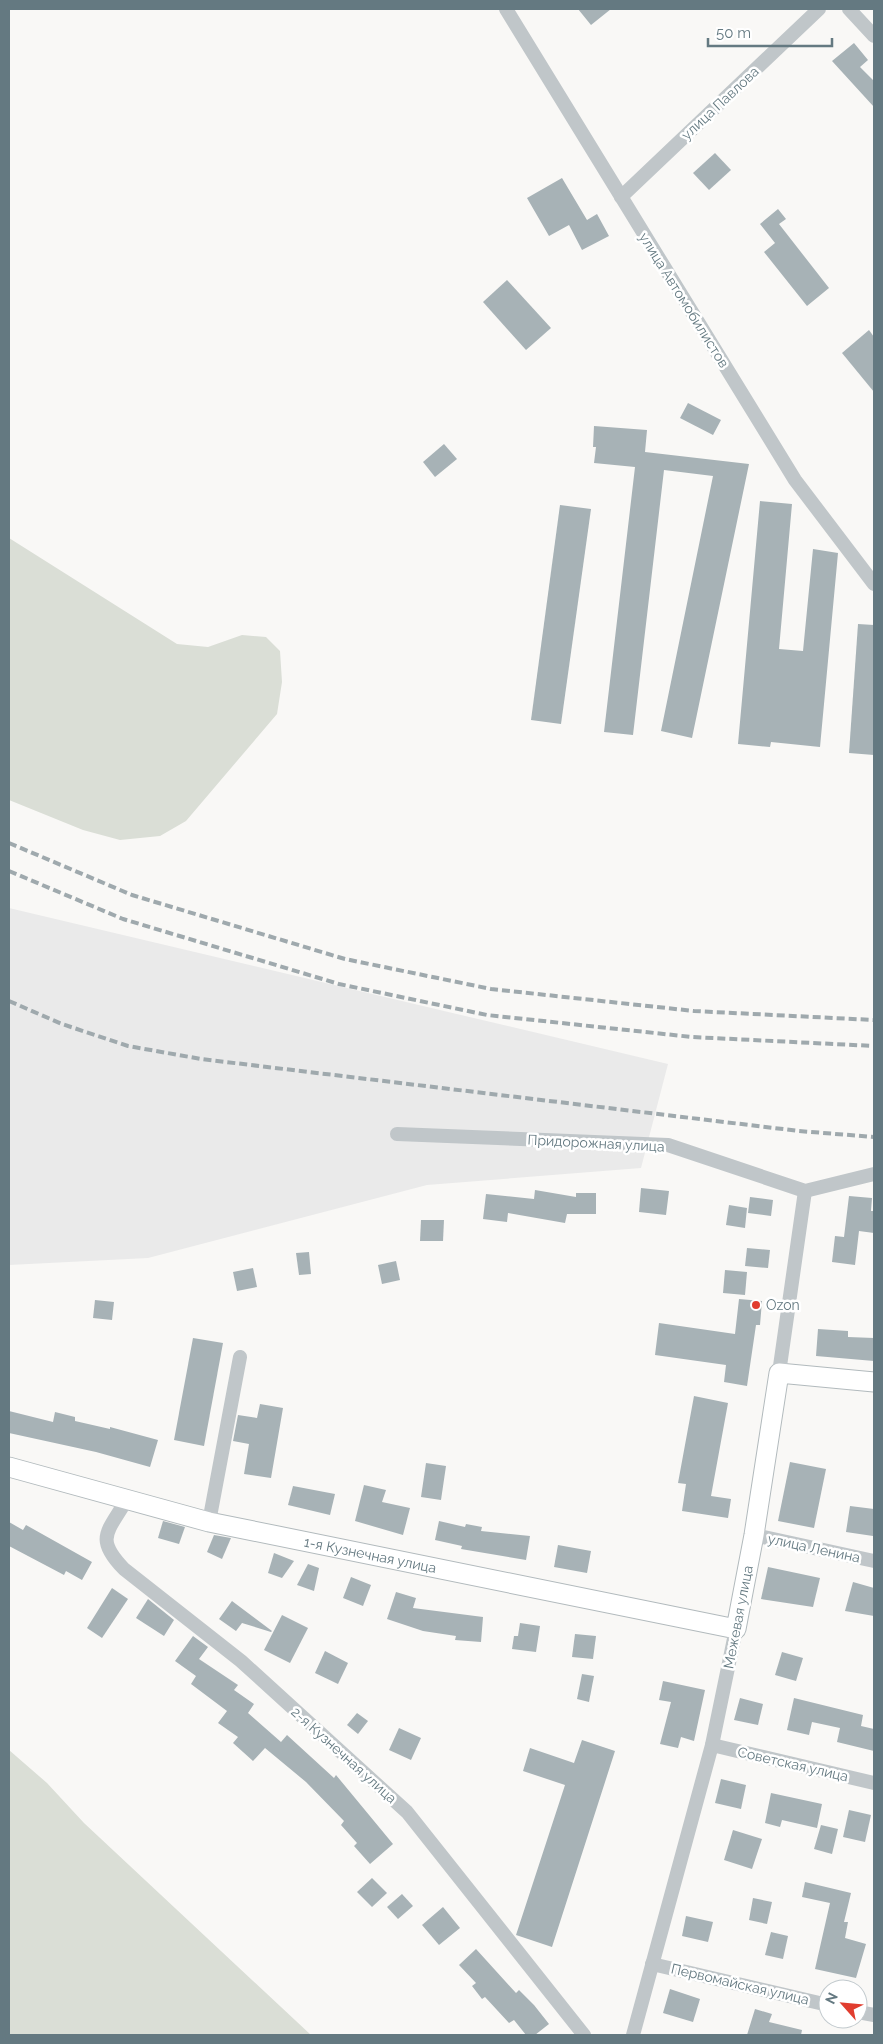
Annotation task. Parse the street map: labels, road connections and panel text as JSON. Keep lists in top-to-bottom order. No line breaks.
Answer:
{"streets":{"street":["улица Павлова","улица Автомобилистов","Придорожная улица","улица Ленина","1-я Кузнечная улица","Межевая улица","2-я Кузнечная улица","Советская улица","Первомайская улица"]},"crossings":[["улица Павлова","улица Автомобилистов"],["Придорожная улица","Межевая улица"],["улица Ленина","Межевая улица"],["1-я Кузнечная улица","Межевая улица"],["1-я Кузнечная улица","2-я Кузнечная улица"],["Межевая улица","Советская улица"],["Межевая улица","Первомайская улица"]],"places":["Ozon"],"scale_bar":"50 m","north":"top left"}
